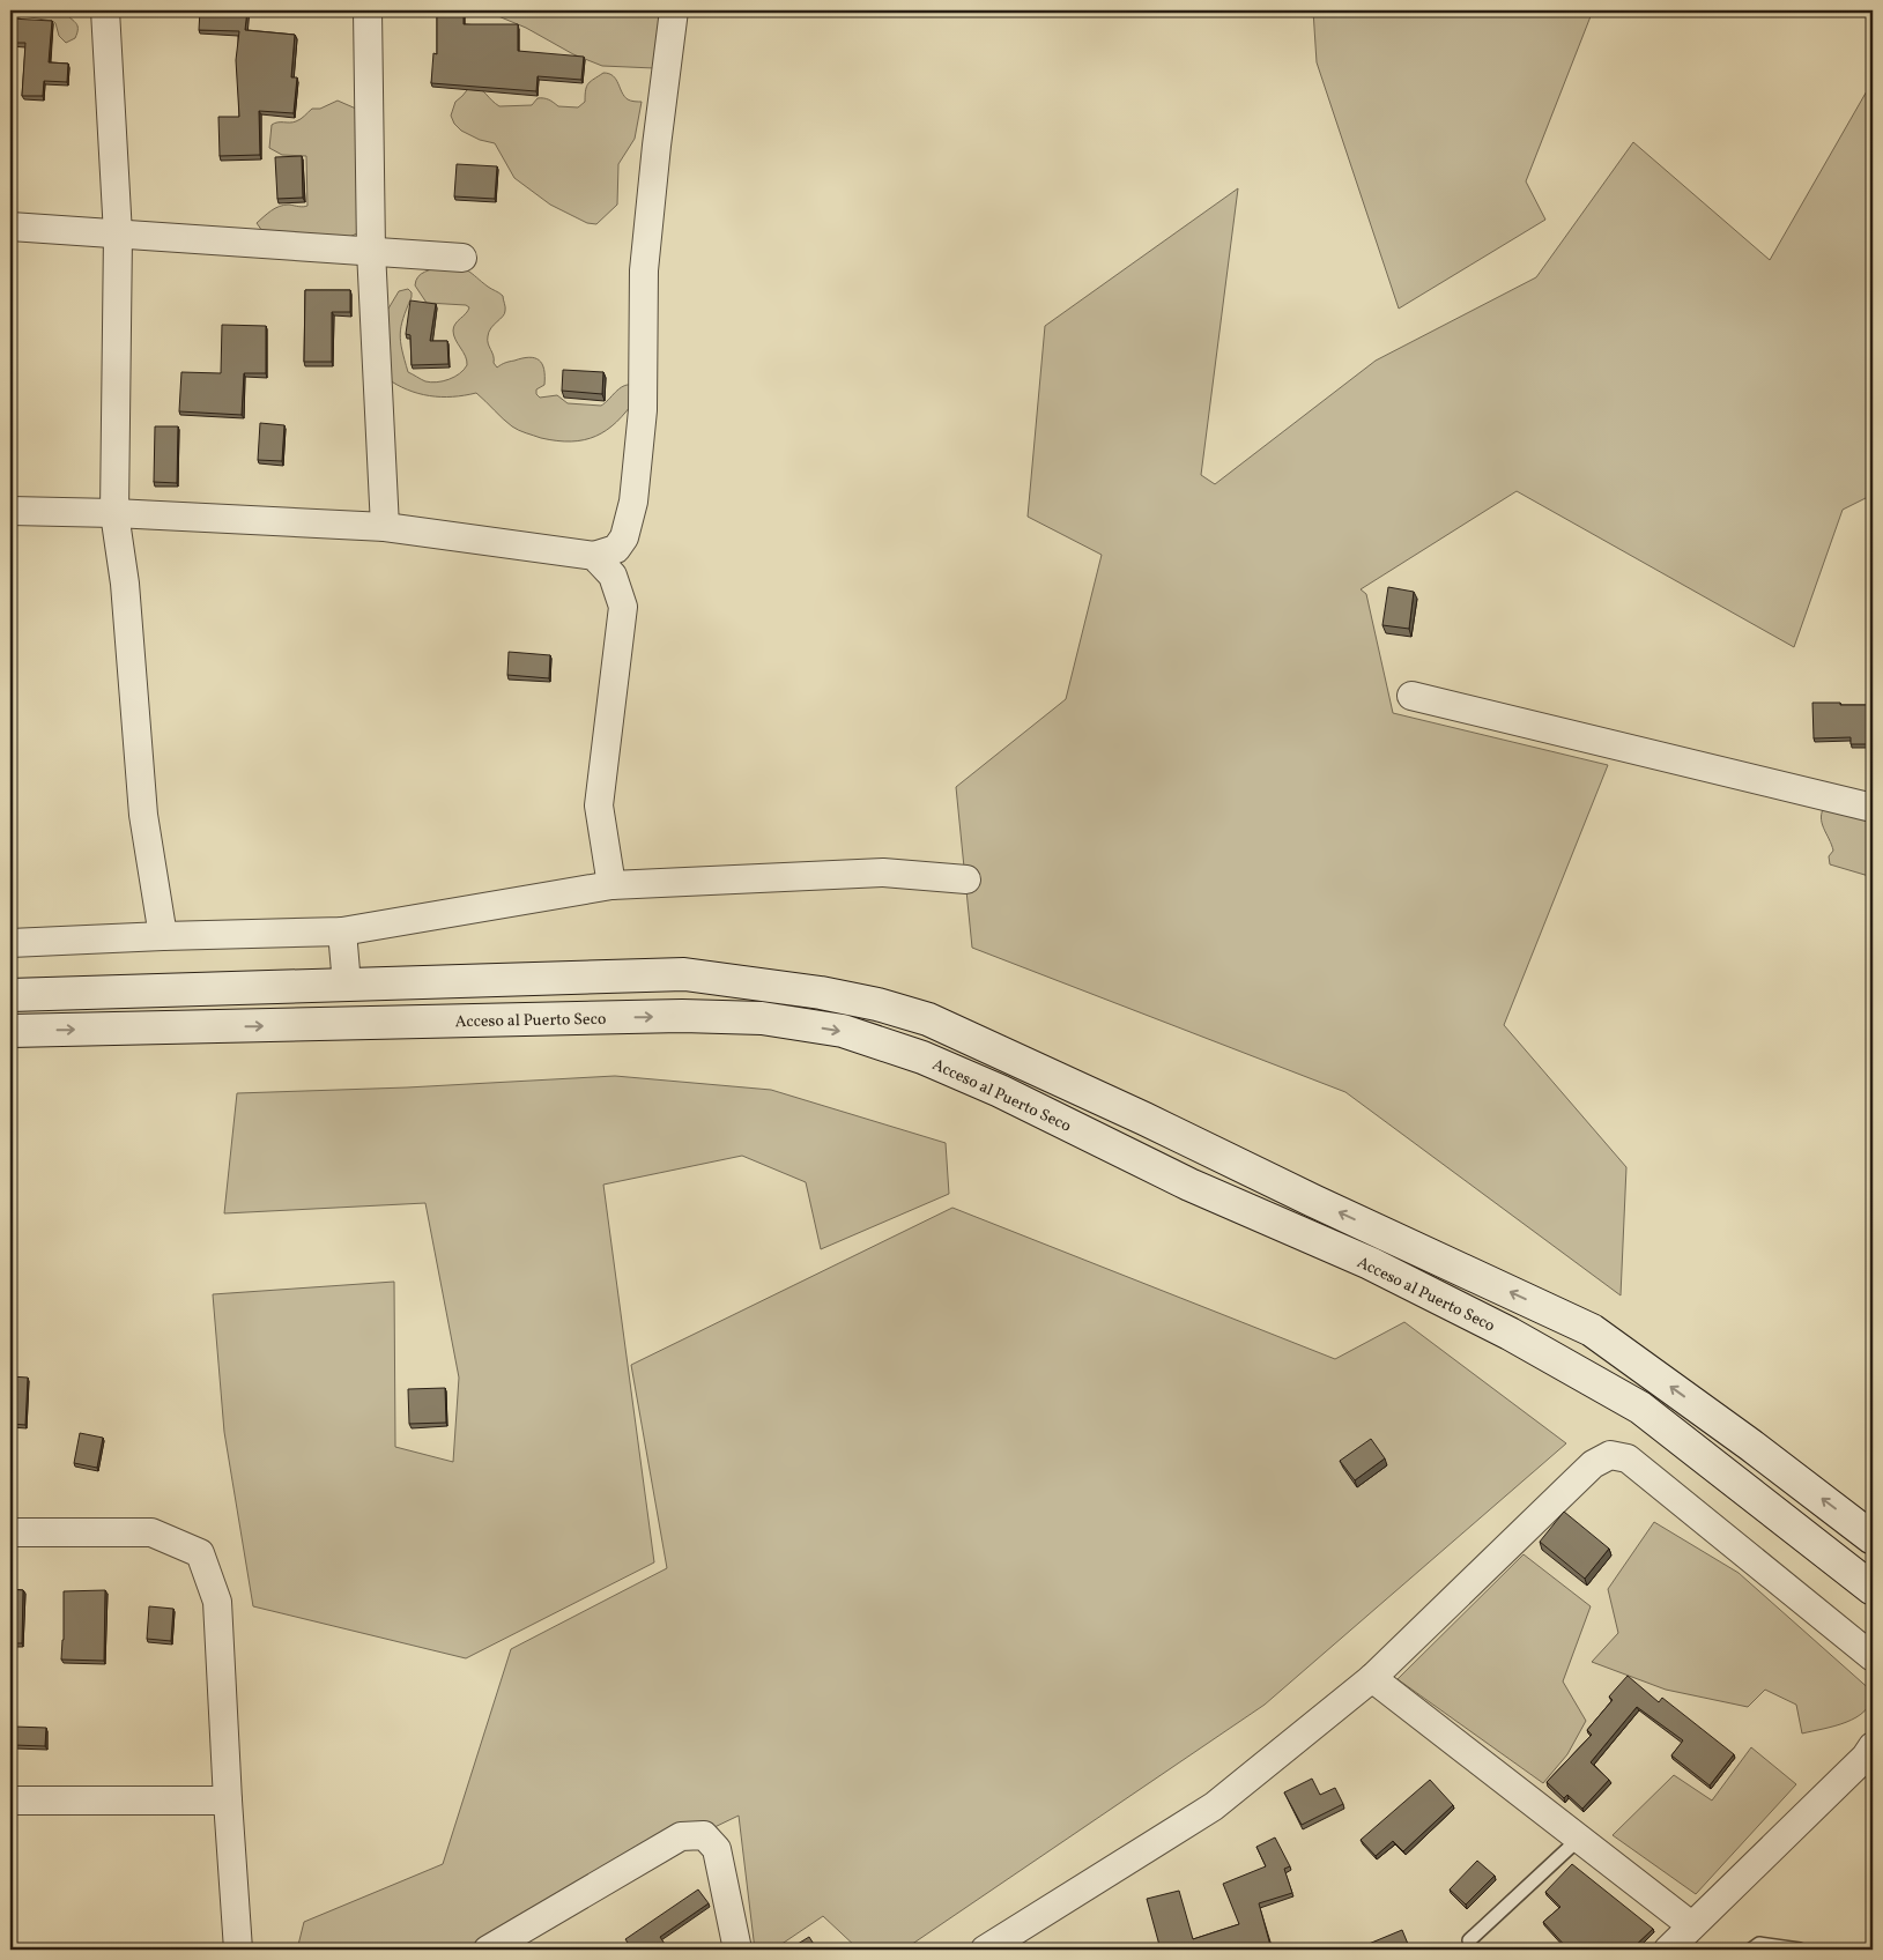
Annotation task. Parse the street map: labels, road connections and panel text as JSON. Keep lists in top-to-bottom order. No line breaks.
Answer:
{"streets":{"main road":["Acceso al Puerto Seco"]}}
